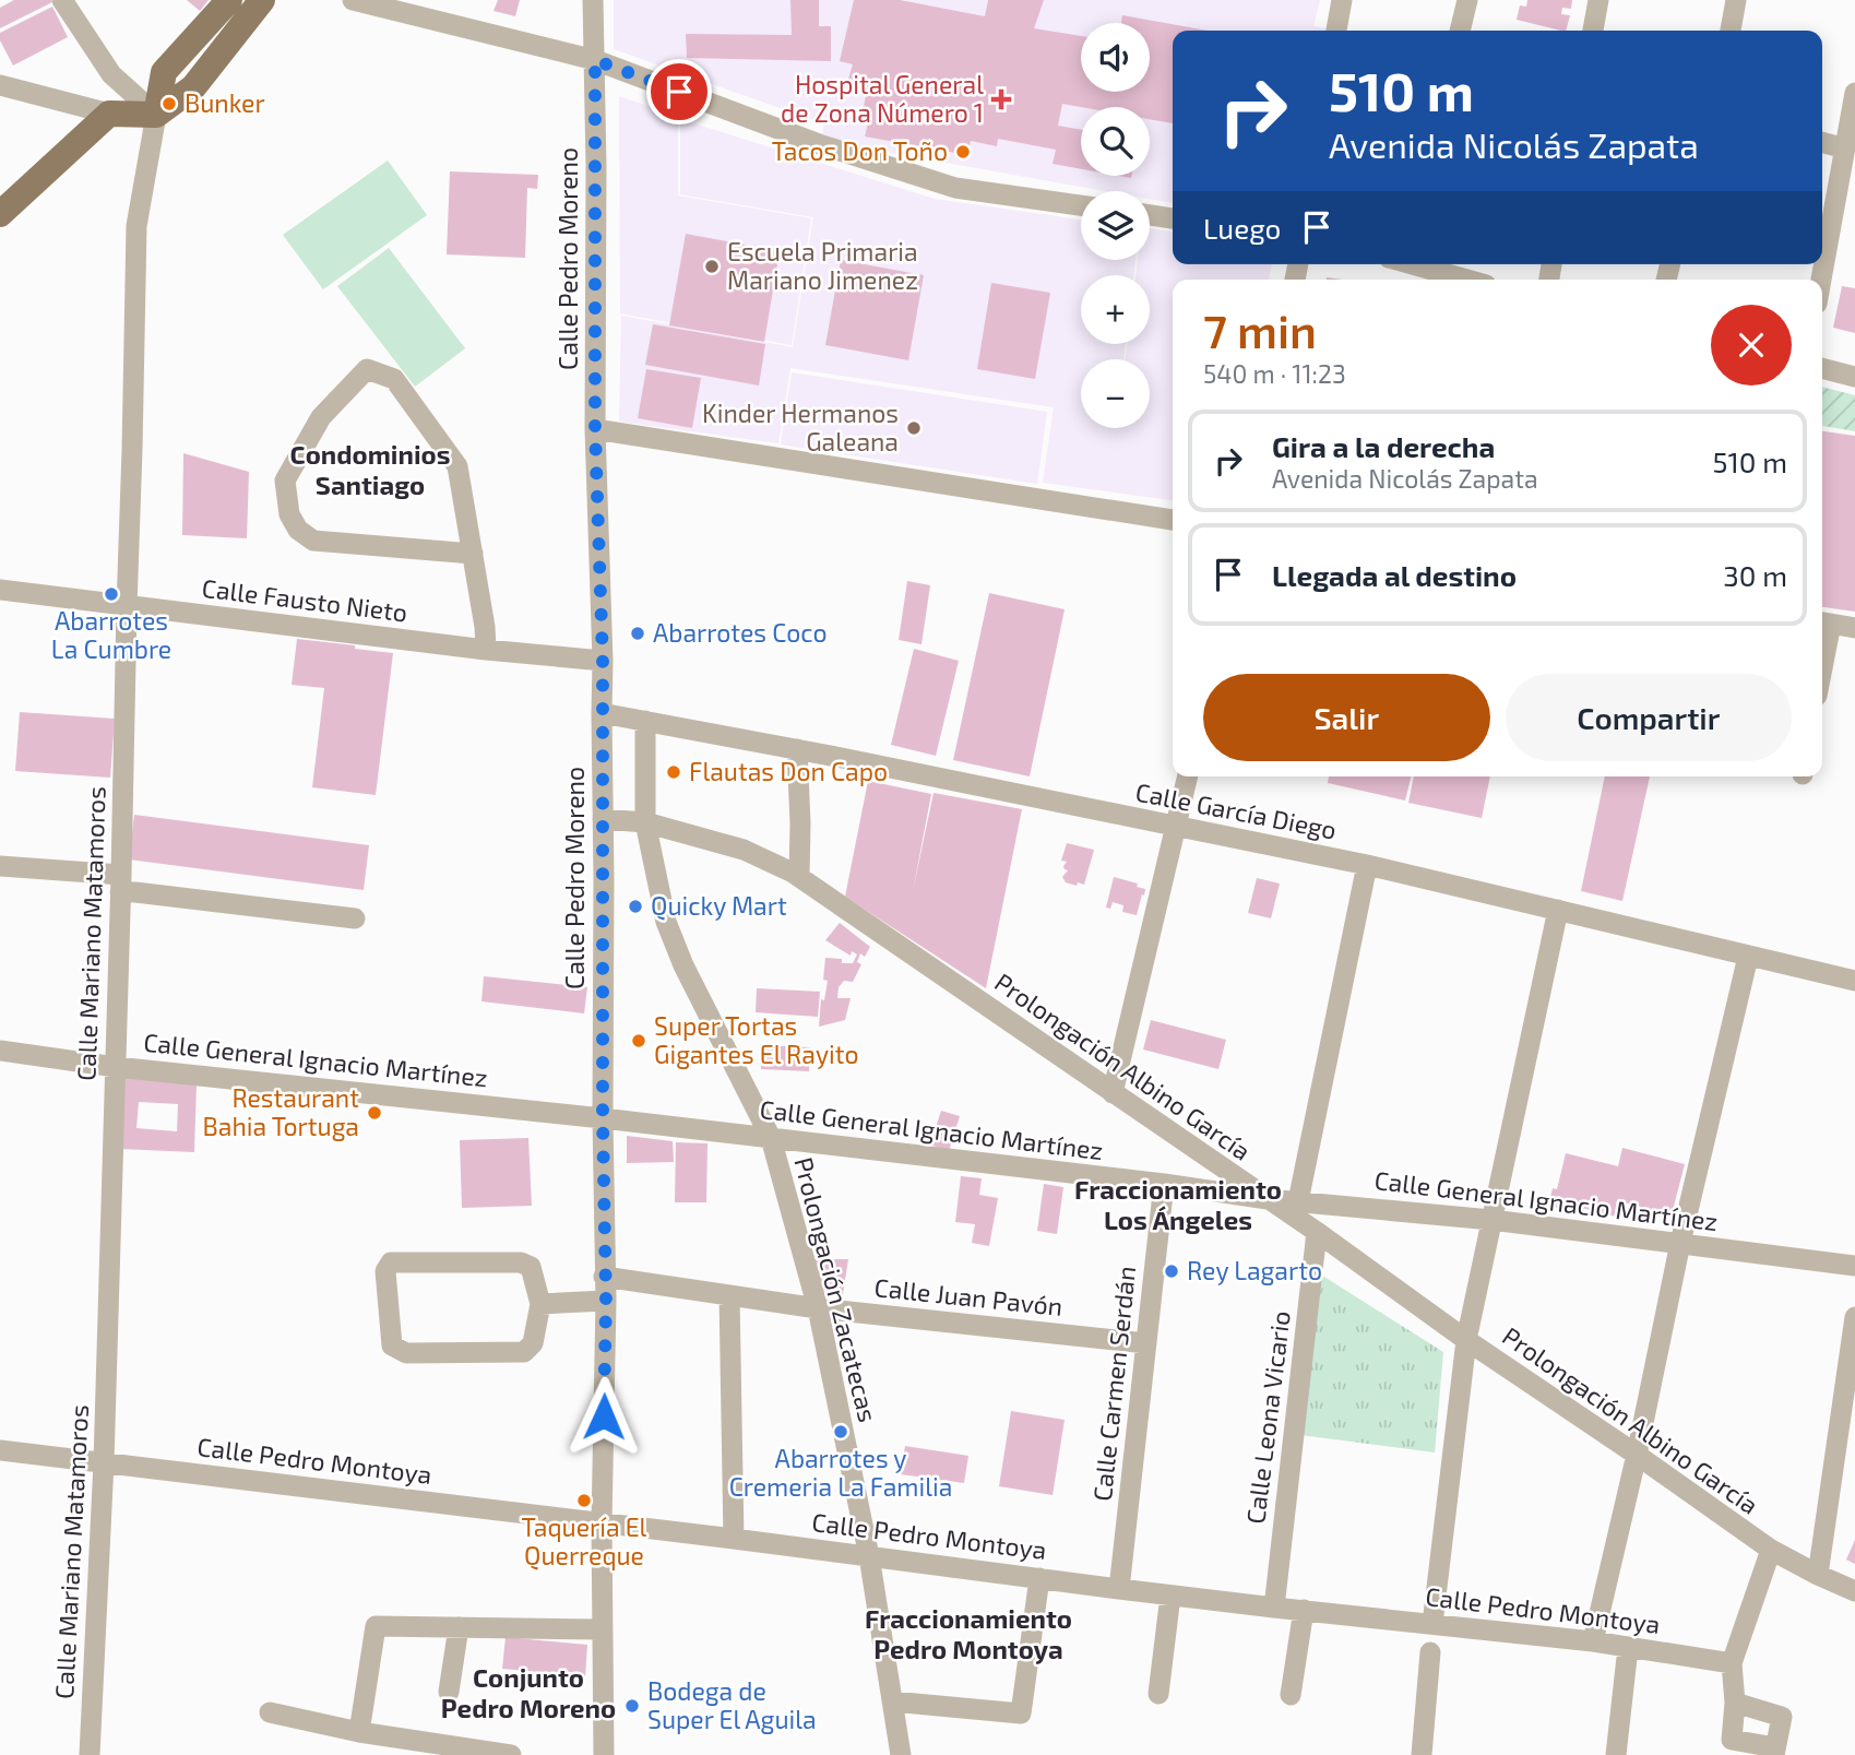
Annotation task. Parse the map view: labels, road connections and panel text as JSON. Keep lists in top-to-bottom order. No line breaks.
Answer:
{"streets":{"street":["Calle Pedro Moreno","Calle Fausto Nieto","Calle García Diego","Calle Mariano Matamoros","Calle General Ignacio Martínez","Prolongación Albino García","Prolongación Zacatecas","Calle Juan Pavón","Calle Carmen Serdán","Calle Leona Vicario","Calle Pedro Montoya"]},"crossings":[["Calle Pedro Moreno","Calle Fausto Nieto"],["Calle Pedro Moreno","Calle García Diego"],["Calle Pedro Moreno","Calle General Ignacio Martínez"],["Calle Pedro Moreno","Prolongación Albino García"],["Calle Pedro Moreno","Calle Juan Pavón"],["Calle Pedro Moreno","Calle Pedro Montoya"],["Calle Fausto Nieto","Calle Mariano Matamoros"],["Calle García Diego","Prolongación Zacatecas"],["Calle Mariano Matamoros","Calle General Ignacio Martínez"],["Calle Mariano Matamoros","Calle Pedro Montoya"],["Calle General Ignacio Martínez","Prolongación Albino García"],["Calle General Ignacio Martínez","Prolongación Zacatecas"],["Calle General Ignacio Martínez","Calle Carmen Serdán"],["Prolongación Albino García","Prolongación Zacatecas"],["Prolongación Albino García","Calle Leona Vicario"],["Prolongación Zacatecas","Calle Juan Pavón"],["Prolongación Zacatecas","Calle Pedro Montoya"],["Calle Juan Pavón","Calle Carmen Serdán"],["Calle Carmen Serdán","Calle Pedro Montoya"],["Calle Leona Vicario","Calle Pedro Montoya"]],"districts":["Condominios Santiago","Fraccionamiento Los Ángeles","Fraccionamiento Pedro Montoya","Conjunto Pedro Moreno"],"places":{"health":["Hospital General de Zona Número 1"],"other":["Bunker","Tacos Don Toño","Escuela Primaria Mariano Jimenez","Kinder Hermanos Galeana","Abarrotes La Cumbre","Abarrotes Coco","Flautas Don Capo","Quicky Mart","Super Tortas Gigantes El Rayito","Restaurant Bahia Tortuga","Rey Lagarto","Abarrotes y Cremeria La Familia","Taquería El Querreque","Bodega de Super El Aguila"]},"page":{"map_buttons":["+","−"],"turn":["510 m","Avenida Nicolás Zapata"],"then":"Luego","heading":["7 min","540 m · 11:23"],"list":[{"name":"Gira a la derecha","note":"Avenida Nicolás Zapata","value":"510 m"},{"name":"Llegada al destino","value":"30 m"}],"buttons":["Salir","Compartir"]}}
